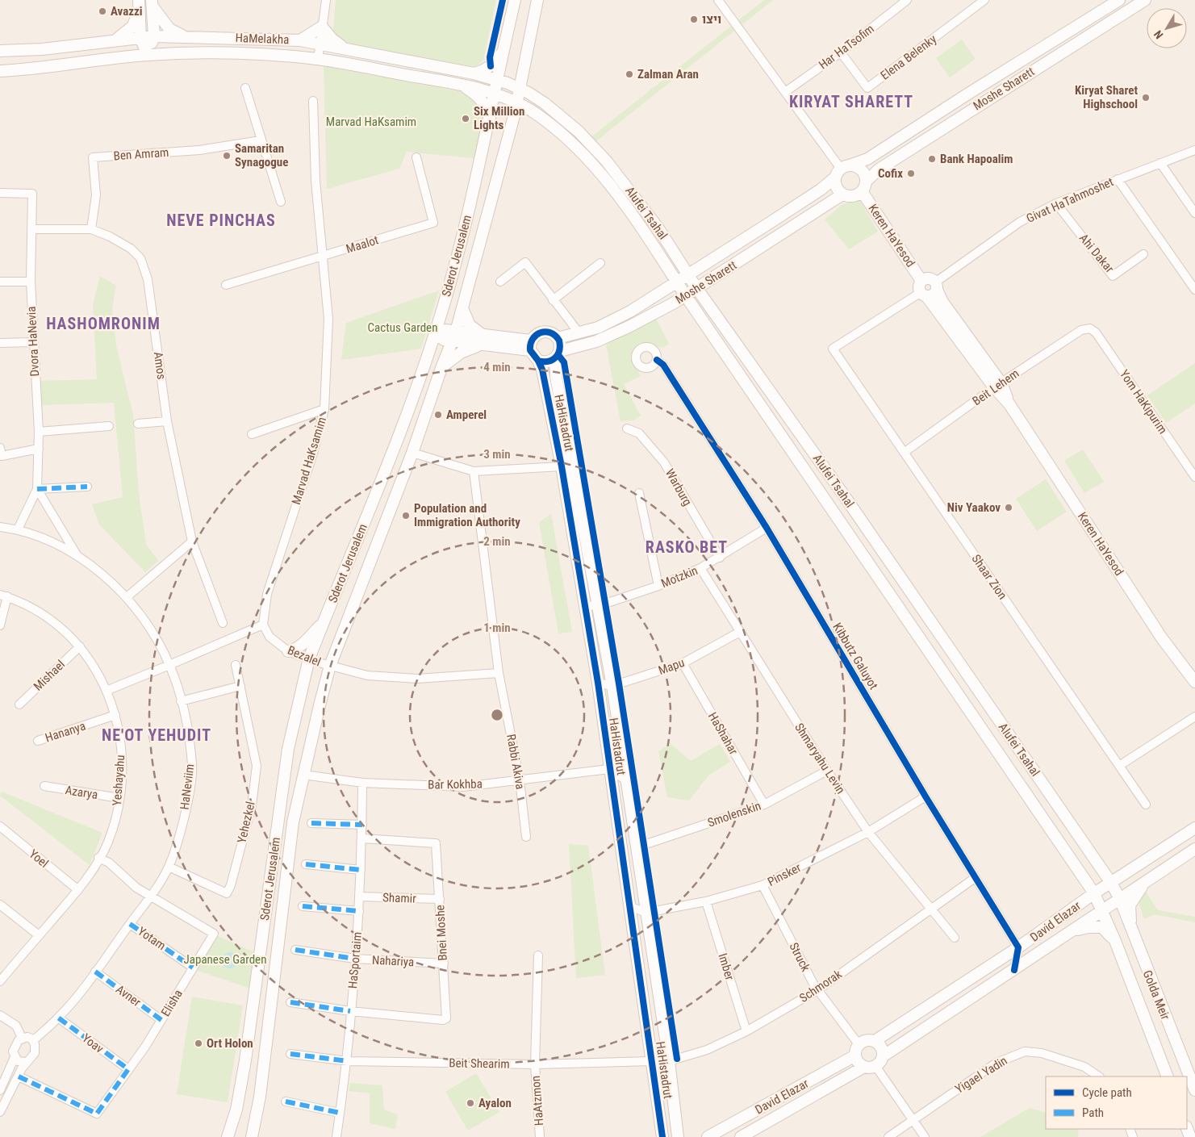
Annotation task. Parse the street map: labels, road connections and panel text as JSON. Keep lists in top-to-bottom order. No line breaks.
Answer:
{"streets":{"main road":["HaMelakha","Moshe Sharett","Alufei Tsahal","Keren HaYesod","Sderot Jerusalem","HaHistadrut","David Elazar","Golda Meir"],"street":["Har HaTsofim","Elena Belenky","Ben Amram","Givat HaTahmoshet","Maalot","Ahi Dakar","Dvora HaNevia","Amos","Beit Lehem","Yom HaKipurim","Marvad HaKsamim","Warburg","Motzkin","Shaar Zion","Bezalel","Kibbutz Galuyot","Mapu","Mishael","Hananya","HaShahar","Shmaryahu Levin","Rabbi Akiva","Yeshayahu","Bar Kokhba","HaNeviim","Azarya","Smolenskin","Yehezkel","Yoel","Pinsker","Shamir","Bnei Moshe","Yotam","Struck","HaSportaim","Nahariya","Imber","Schmorak","Avner","Elisha","Yoav","Beit Shearim","Yigael Yadin","HaAtzmon"]},"crossings":[["HaMelakha","Alufei Tsahal"],["HaMelakha","Sderot Jerusalem"],["Har HaTsofim","Elena Belenky"],["Moshe Sharett","Alufei Tsahal"],["Moshe Sharett","Keren HaYesod"],["Moshe Sharett","HaHistadrut"],["Ben Amram","Amos"],["Givat HaTahmoshet","Keren HaYesod"],["Givat HaTahmoshet","Ahi Dakar"],["Givat HaTahmoshet","Shaar Zion"],["Alufei Tsahal","Sderot Jerusalem"],["Alufei Tsahal","David Elazar"],["Alufei Tsahal","Golda Meir"],["Keren HaYesod","Beit Lehem"],["Keren HaYesod","Shaar Zion"],["Maalot","Marvad HaKsamim"],["Sderot Jerusalem","Bezalel"],["Sderot Jerusalem","Bar Kokhba"],["Dvora HaNevia","Amos"],["Dvora HaNevia","HaNeviim"],["Beit Lehem","Yom HaKipurim"],["Beit Lehem","Shaar Zion"],["HaHistadrut","Motzkin"],["HaHistadrut","Mapu"],["HaHistadrut","Bar Kokhba"],["HaHistadrut","Smolenskin"],["HaHistadrut","Pinsker"],["HaHistadrut","Schmorak"],["HaHistadrut","Beit Shearim"],["Marvad HaKsamim","Bezalel"],["Warburg","Motzkin"],["Motzkin","Kibbutz Galuyot"],["Motzkin","Shmaryahu Levin"],["Bezalel","Rabbi Akiva"],["Kibbutz Galuyot","Pinsker"],["Kibbutz Galuyot","David Elazar"],["Kibbutz Galuyot","Schmorak"],["Mapu","HaShahar"],["Mapu","Shmaryahu Levin"],["Mishael","Yeshayahu"],["Hananya","Yeshayahu"],["HaShahar","Smolenskin"],["Shmaryahu Levin","Smolenskin"],["Shmaryahu Levin","Pinsker"],["Shmaryahu Levin","Schmorak"],["Rabbi Akiva","Bar Kokhba"],["Yeshayahu","Azarya"],["Yeshayahu","Yoel"],["Yeshayahu","Elisha"],["Bar Kokhba","HaSportaim"],["HaNeviim","Yehezkel"],["HaNeviim","Yotam"],["HaNeviim","Avner"],["HaNeviim","Elisha"],["HaNeviim","Yoav"],["Pinsker","Struck"],["Pinsker","Imber"],["Shamir","Bnei Moshe"],["Shamir","HaSportaim"],["David Elazar","Struck"],["David Elazar","Golda Meir"],["Bnei Moshe","HaSportaim"],["Bnei Moshe","Nahariya"],["Yotam","Elisha"],["Struck","Schmorak"],["HaSportaim","Nahariya"],["HaSportaim","Beit Shearim"],["Imber","Schmorak"],["Schmorak","Beit Shearim"],["Avner","Elisha"],["Elisha","Yoav"],["Beit Shearim","HaAtzmon"]],"districts":["KIRYAT SHARETT","NEVE PINCHAS","HASHOMRONIM","RASKO BET","NE'OT YEHUDIT"],"parks":["Marvad HaKsamim","Cactus Garden","Japanese Garden"],"places":["Avazzi","ויצו","Zalman Aran","Kiryat Sharet Highschool","Six Million Lights","Samaritan Synagogue","Bank Hapoalim","Cofix","Amperel","Niv Yaakov","Population and Immigration Authority","Ort Holon","Ayalon"],"legend":["Cycle path","Path"],"north":"bottom left","rings":["4 min","3 min","2 min","1 min"]}
